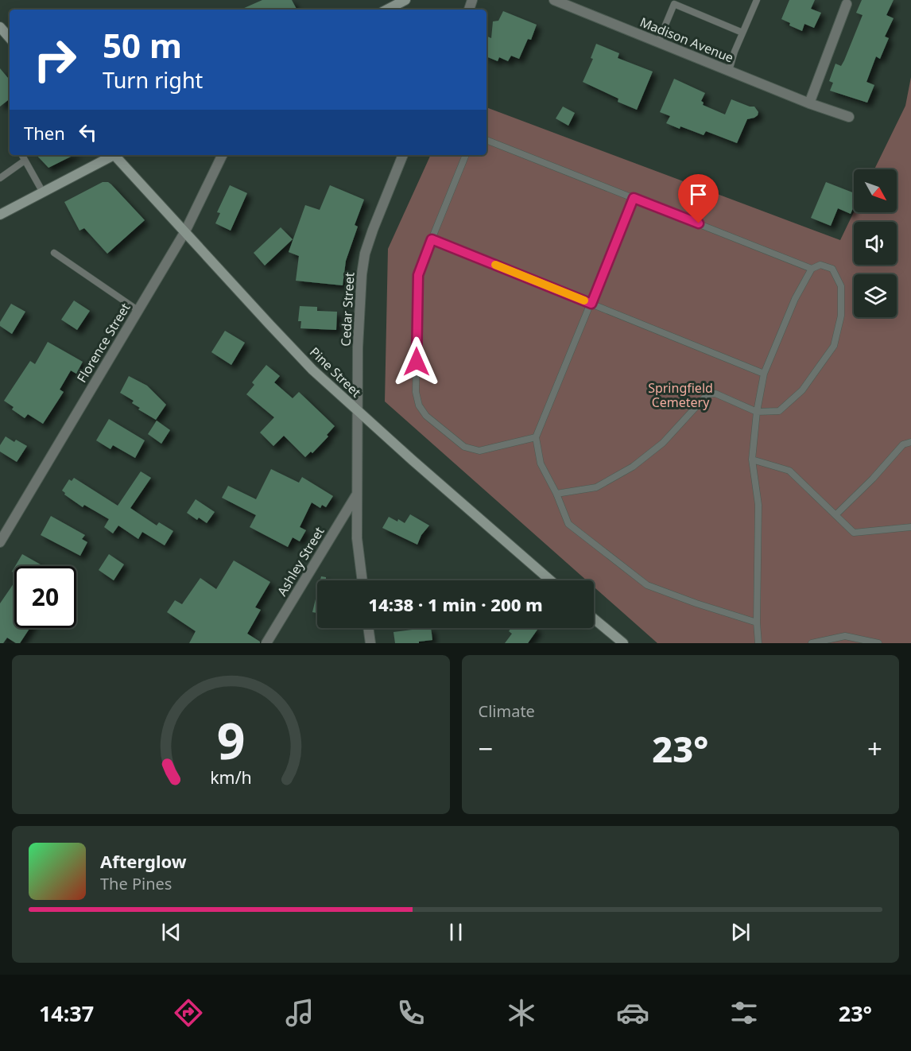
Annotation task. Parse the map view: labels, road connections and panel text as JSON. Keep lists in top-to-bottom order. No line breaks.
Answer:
{"streets":{"main road":["Pine Street"],"street":["Madison Avenue","Cedar Street","Florence Street","Ashley Street"]},"crossings":[["Cedar Street","Pine Street"],["Cedar Street","Ashley Street"],["Florence Street","Pine Street"]],"parks":["Springfield Cemetery"],"north":"bottom right","page":{"turn":["50 m","Turn right"],"then":"Then","limit":"20","trip":"14:38 · 1 min · 200 m","tile":"Climate","heat":["−","23°","+"],"song":["Afterglow","The Pines"],"tabs":["14:37","23°"],"gauge":["9","km/h"]}}
